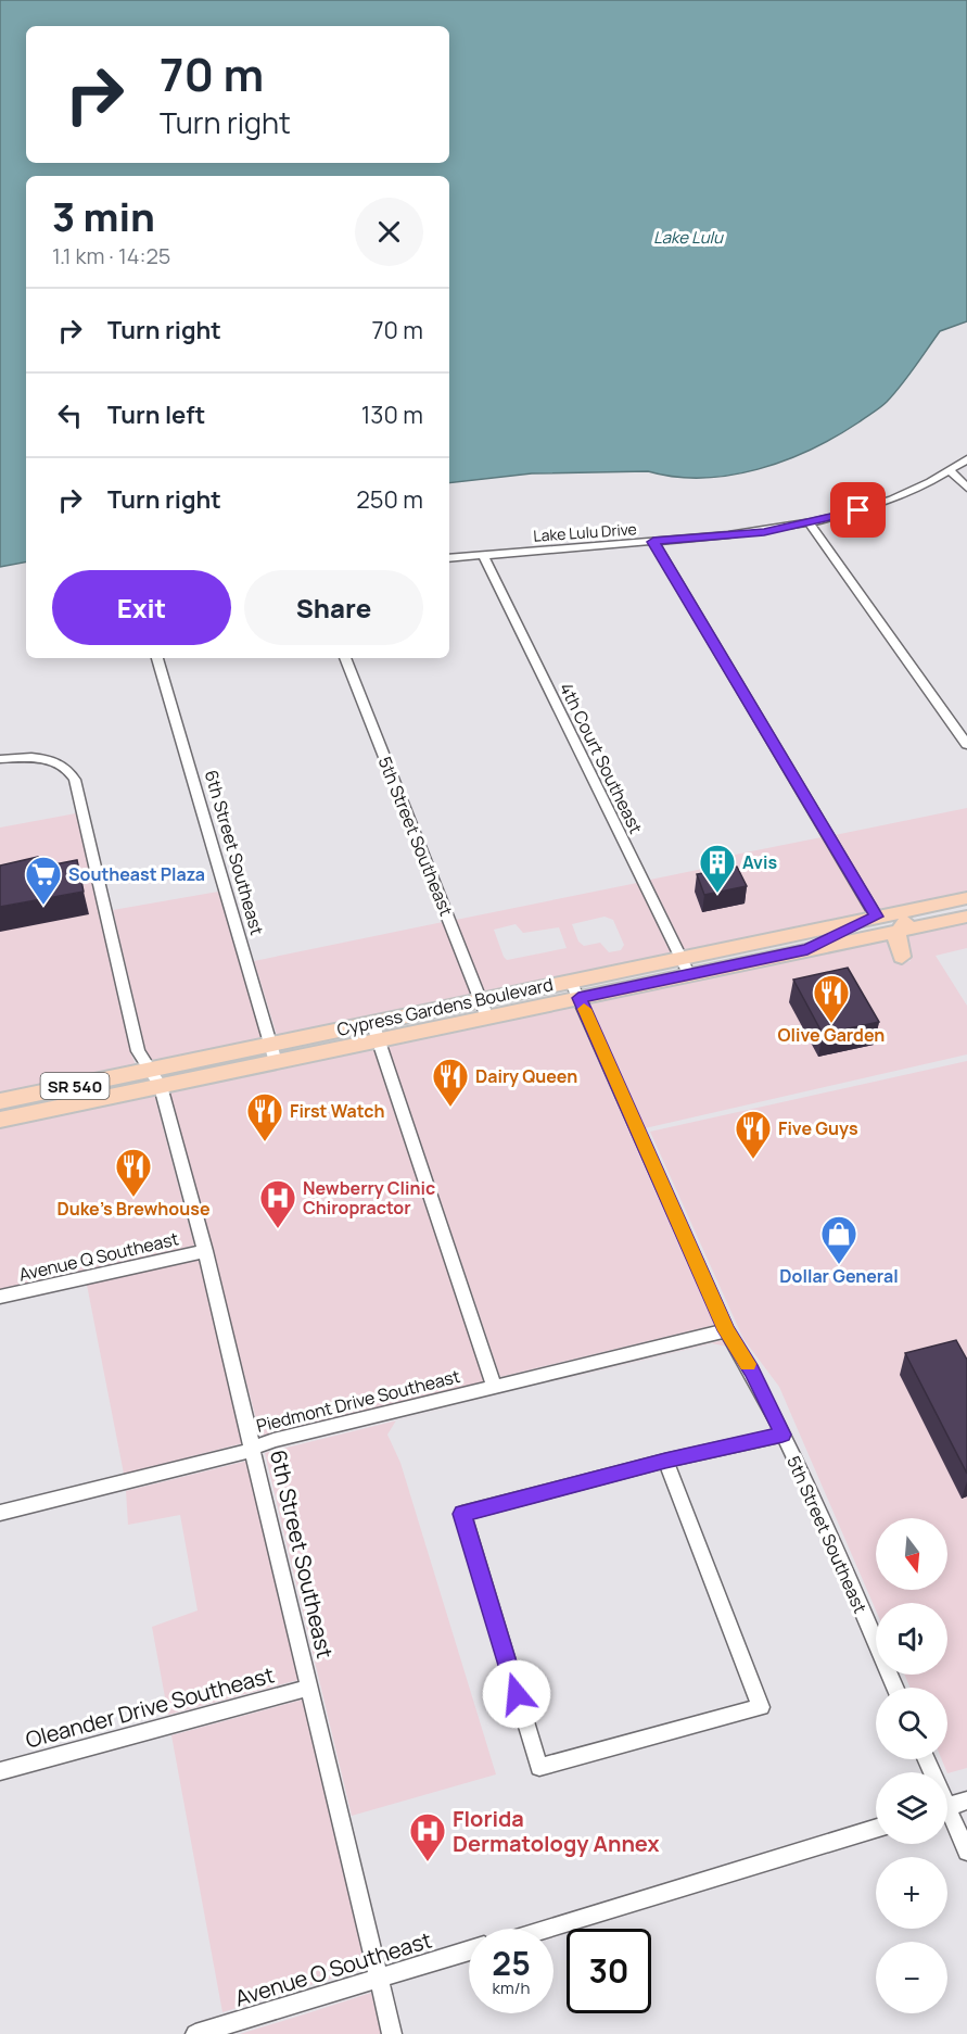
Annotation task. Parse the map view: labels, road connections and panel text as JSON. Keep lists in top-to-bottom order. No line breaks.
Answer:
{"streets":{"main road":["Cypress Gardens Boulevard","SR 540"],"street":["Lake Lulu Drive","4th Court Southeast","5th Street Southeast","6th Street Southeast","Avenue Q Southeast","Piedmont Drive Southeast","Oleander Drive Southeast","Avenue O Southeast"]},"crossings":[["Lake Lulu Drive","4th Court Southeast"],["4th Court Southeast","Cypress Gardens Boulevard"],["5th Street Southeast","Cypress Gardens Boulevard"],["5th Street Southeast","Piedmont Drive Southeast"],["6th Street Southeast","Cypress Gardens Boulevard"],["6th Street Southeast","Avenue Q Southeast"],["6th Street Southeast","Piedmont Drive Southeast"],["6th Street Southeast","Oleander Drive Southeast"],["6th Street Southeast","Avenue O Southeast"]],"water":["Lake Lulu"],"places":{"building":["Avis"],"supermarket":["Southeast Plaza"],"restaurant":["Olive Garden","Dairy Queen","First Watch","Five Guys","Duke's Brewhouse"],"hospital":["Newberry Clinic Chiropractor","Florida Dermatology Annex"],"shop":["Dollar General"]},"north":"bottom","page":{"turn":["70 m","Turn right"],"heading":["3 min","1.1 km · 14:25"],"list":[{"name":"Turn right","value":"70 m"},{"name":"Turn left","value":"130 m"},{"name":"Turn right","value":"250 m"}],"buttons":["Exit","Share"],"map_buttons":["+","−"],"speed":"25 km/h","limit":"30"}}
